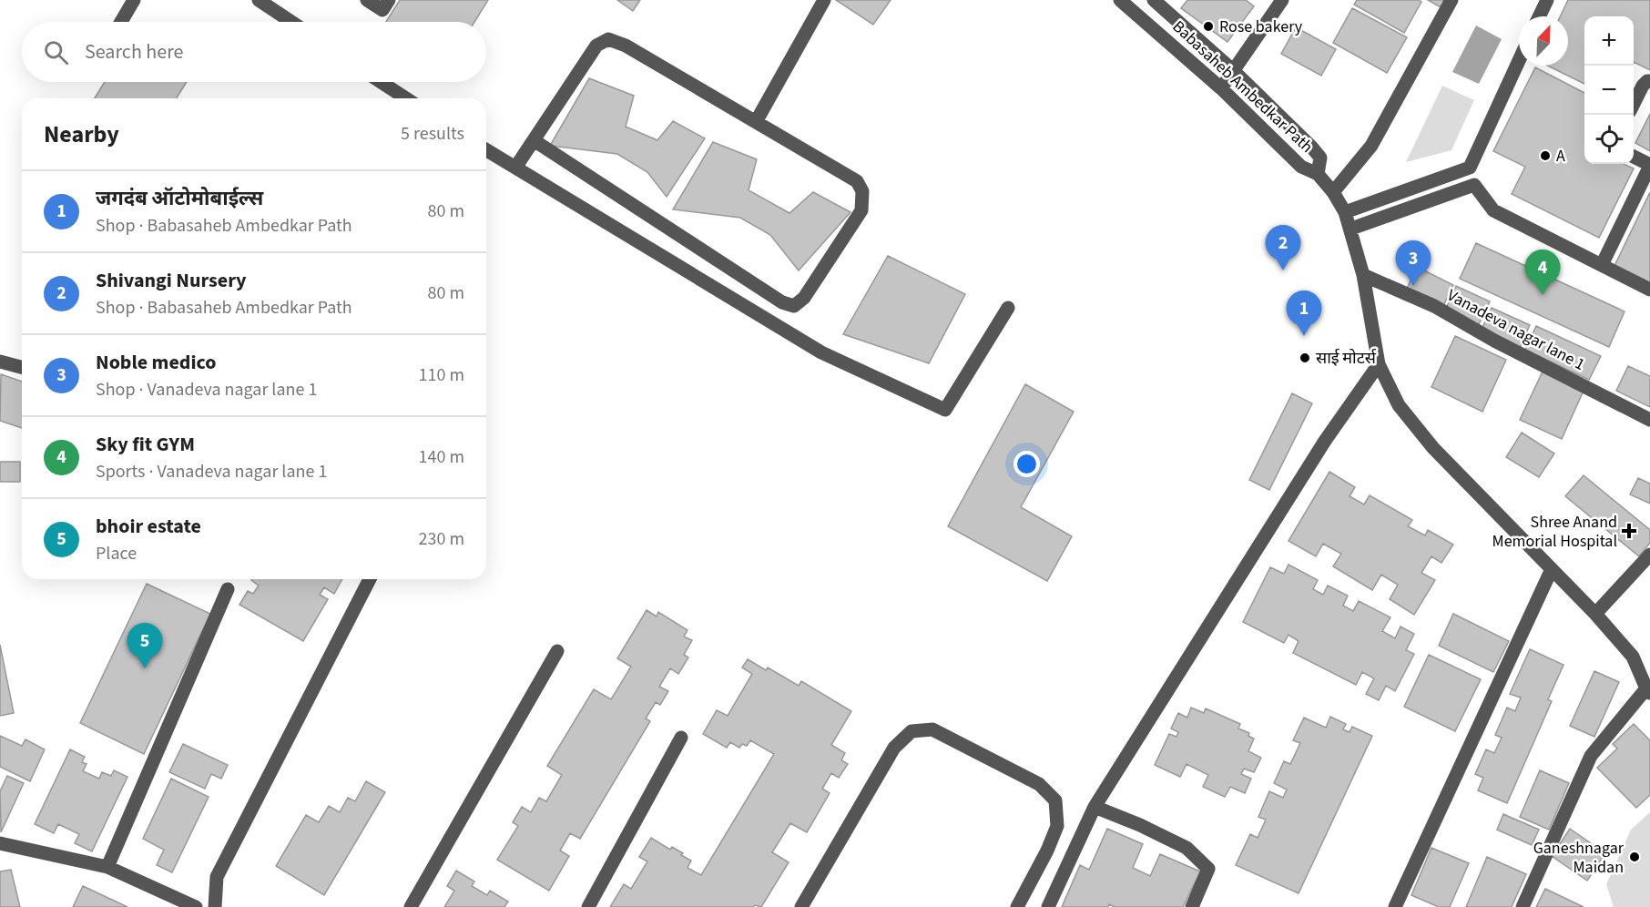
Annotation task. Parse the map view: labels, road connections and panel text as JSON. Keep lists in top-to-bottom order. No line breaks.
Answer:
{"streets":{"street":["Babasaheb Ambedkar Path","Vanadeva nagar lane 1"]},"crossings":[["Babasaheb Ambedkar Path","Vanadeva nagar lane 1"]],"places":{"other":["Rose bakery","A","साई मोटर्स","Ganeshnagar Maidan"],"health":["Shree Anand Memorial Hospital"]},"north":"top right","page":{"map_buttons":["+","−"],"search":"Search here","heading":["Nearby","5 results"],"list":[{"mark":"1","name":"जगदंब ऑटोमोबाईल्स","note":"Shop · Babasaheb Ambedkar Path","value":"80 m"},{"mark":"2","name":"Shivangi Nursery","note":"Shop · Babasaheb Ambedkar Path","value":"80 m"},{"mark":"3","name":"Noble medico","note":"Shop · Vanadeva nagar lane 1","value":"110 m"},{"mark":"4","name":"Sky fit GYM","note":"Sports · Vanadeva nagar lane 1","value":"140 m"},{"mark":"5","name":"bhoir estate","note":"Place","value":"230 m"}],"pins":["2","3","4","1","5"]}}
